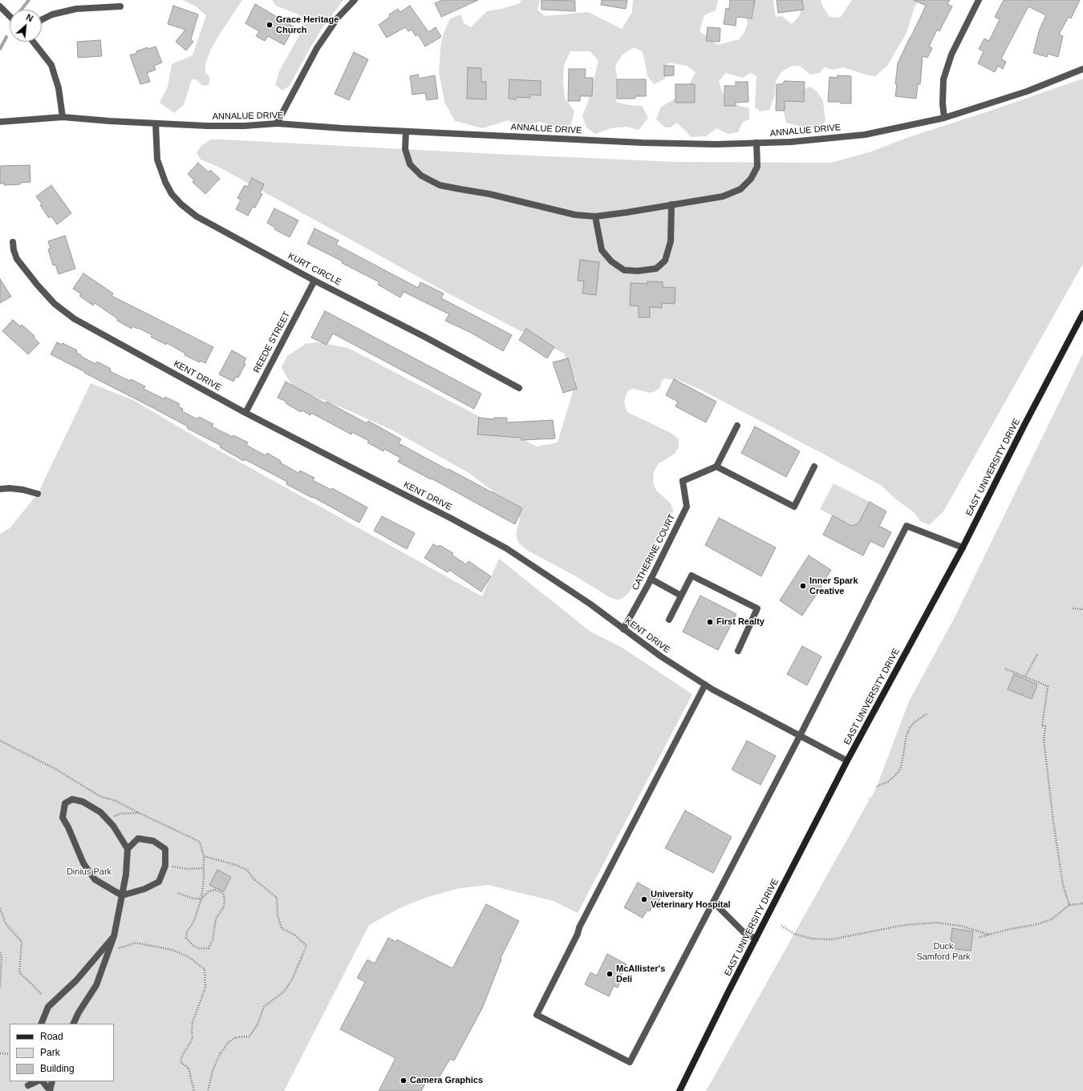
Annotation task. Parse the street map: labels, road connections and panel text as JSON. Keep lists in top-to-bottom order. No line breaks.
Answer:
{"streets":{"main road":["EAST UNIVERSITY DRIVE"],"street":["ANNALUE DRIVE","KURT CIRCLE","REEDE STREET","KENT DRIVE","CATHERINE COURT"]},"crossings":[["ANNALUE DRIVE","KURT CIRCLE"],["KURT CIRCLE","REEDE STREET"],["REEDE STREET","KENT DRIVE"],["KENT DRIVE","EAST UNIVERSITY DRIVE"],["KENT DRIVE","CATHERINE COURT"]],"parks":["Dinius Park","Duck Samford Park"],"places":["Grace Heritage Church","Inner Spark Creative","First Realty","University Veterinary Hospital","McAllister's Deli","Camera Graphics"],"legend":["Road","Park","Building"],"north":"top right"}
